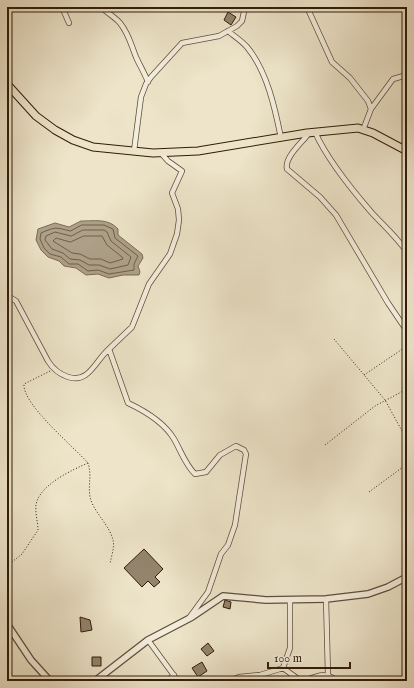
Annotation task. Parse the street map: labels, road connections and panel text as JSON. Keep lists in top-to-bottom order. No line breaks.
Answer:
{"scale_bar":"100 m"}
